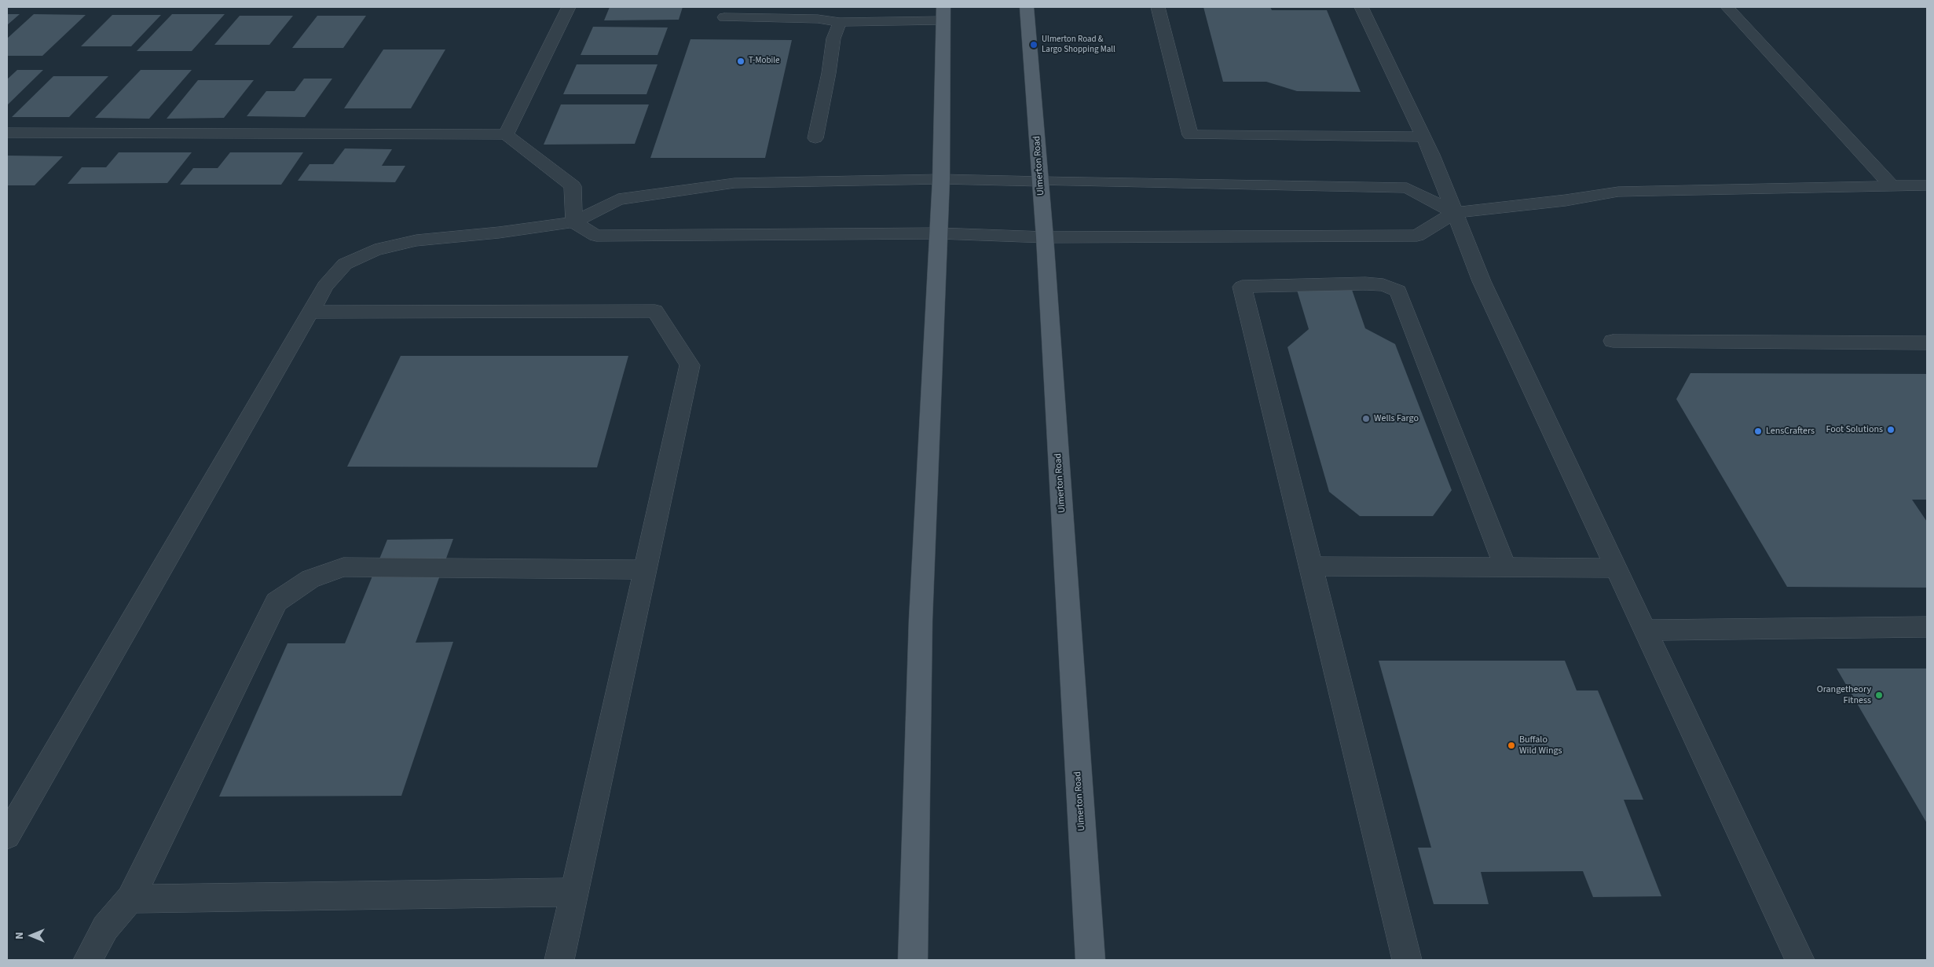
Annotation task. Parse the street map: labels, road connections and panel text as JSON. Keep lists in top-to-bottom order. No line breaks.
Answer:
{"streets":{"main road":["Ulmerton Road"]},"places":["Ulmerton Road & Largo Shopping Mall","T-Mobile","Wells Fargo","Foot Solutions","LensCrafters","Orangetheory Fitness","Buffalo Wild Wings"],"north":"left"}
